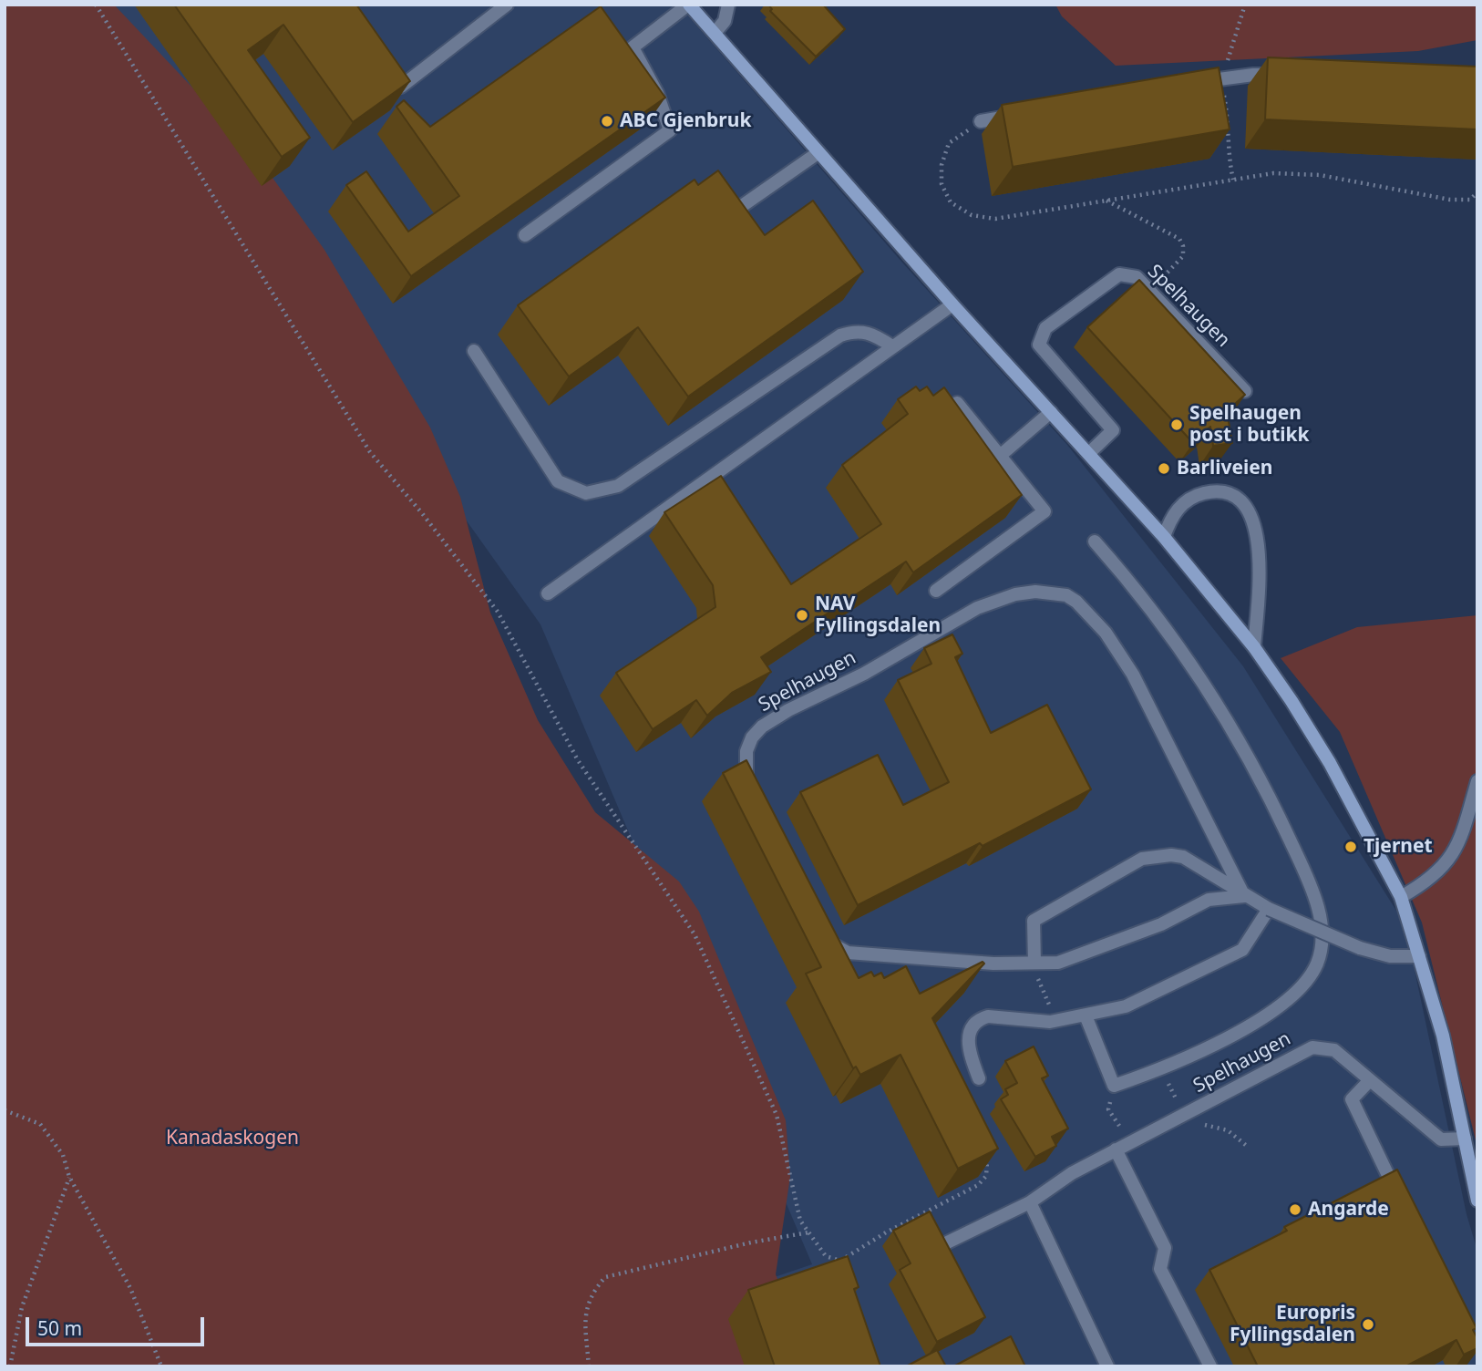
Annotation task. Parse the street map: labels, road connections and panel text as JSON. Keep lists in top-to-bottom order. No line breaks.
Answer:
{"streets":{"street":["Spelhaugen"]},"parks":["Kanadaskogen"],"places":["ABC Gjenbruk","Spelhaugen post i butikk","Barliveien","NAV Fyllingsdalen","Tjernet","Angarde","Europris Fyllingsdalen"],"scale_bar":"50 m"}
